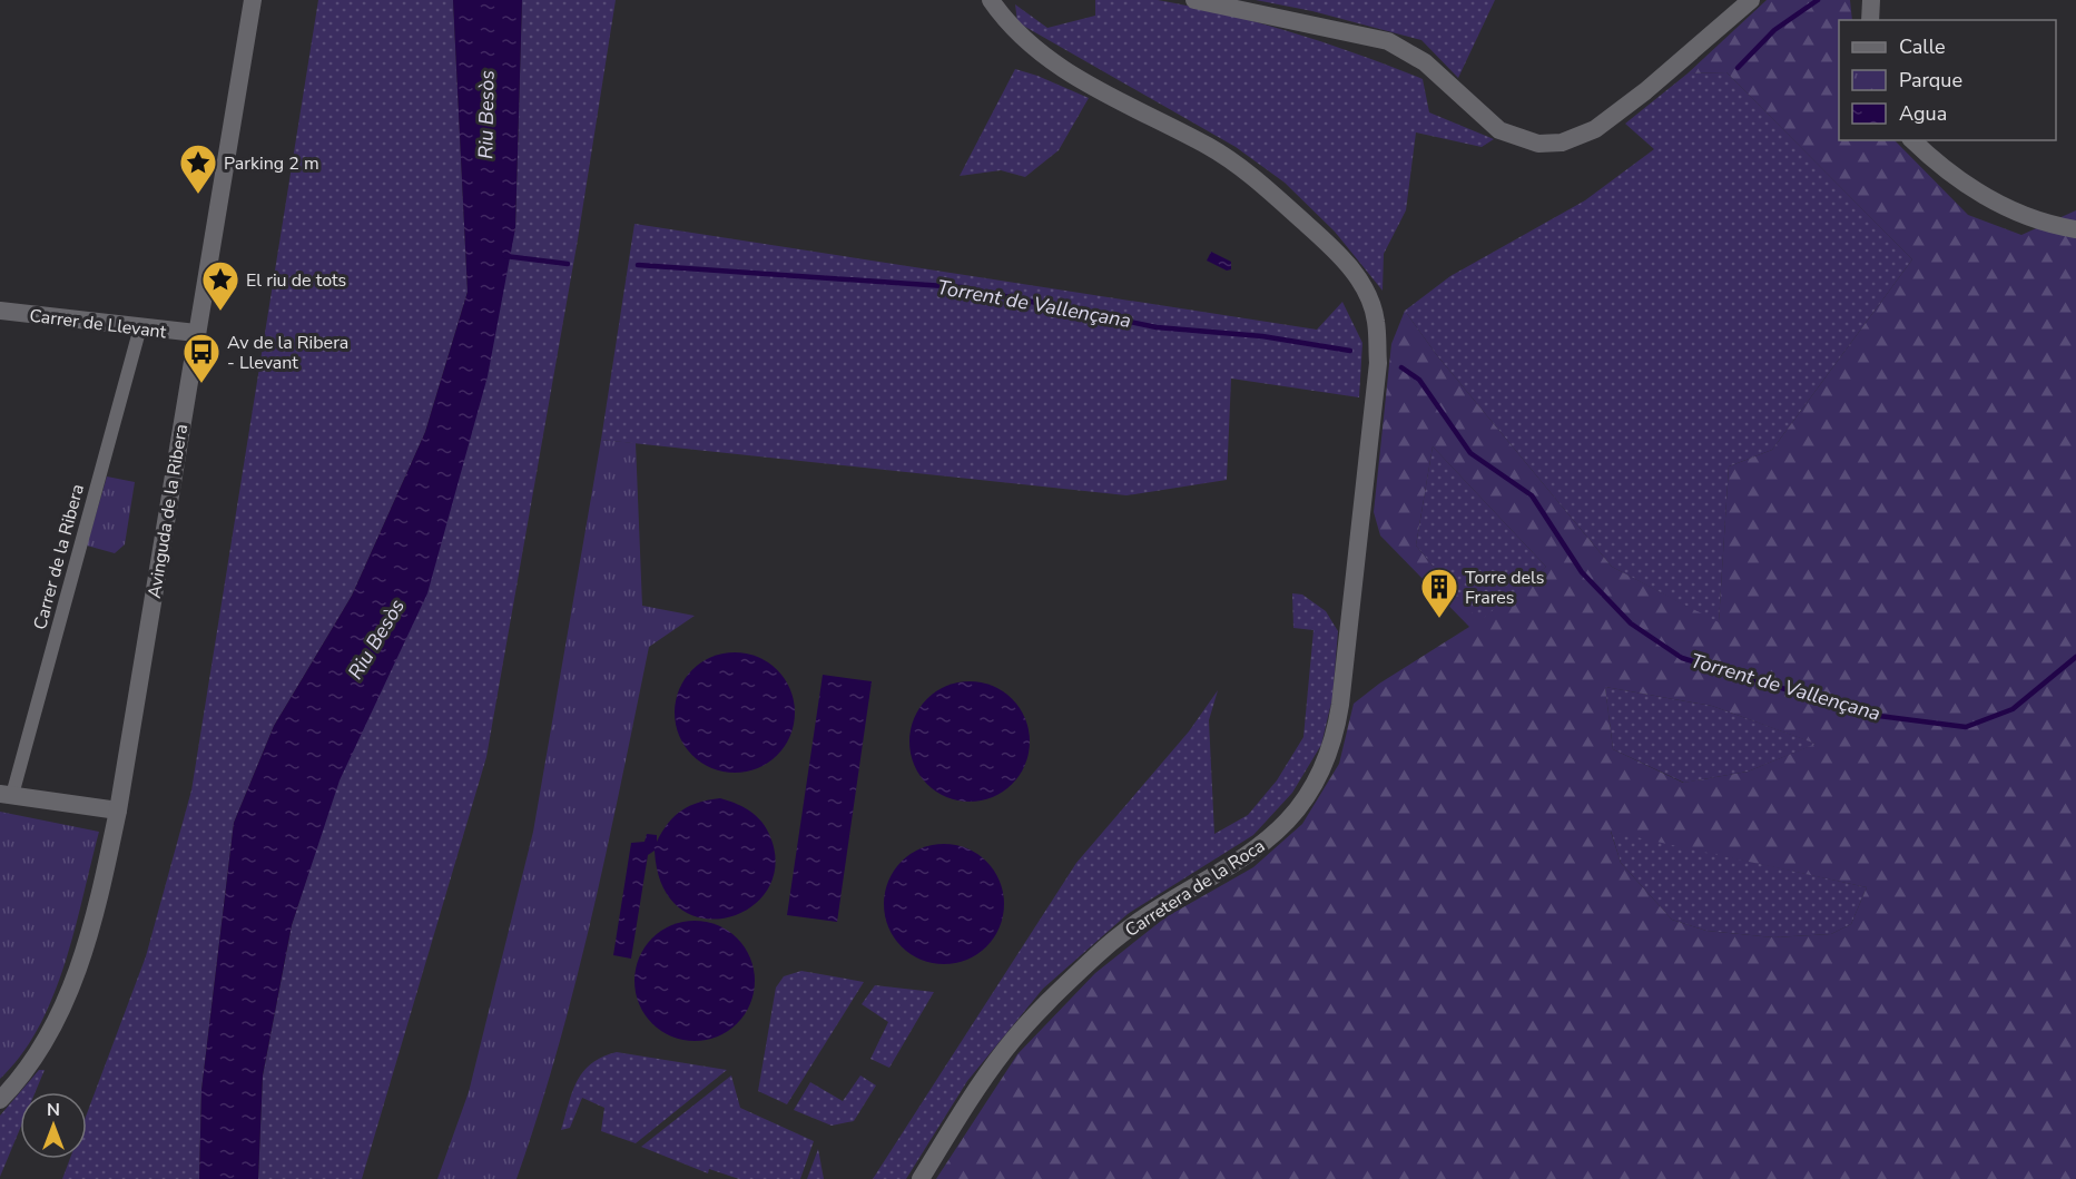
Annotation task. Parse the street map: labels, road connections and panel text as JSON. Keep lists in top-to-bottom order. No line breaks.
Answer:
{"streets":{"street":["Carrer de Llevant","Avinguda de la Ribera","Carrer de la Ribera","Carretera de la Roca"]},"crossings":[["Carrer de Llevant","Avinguda de la Ribera"],["Carrer de Llevant","Carrer de la Ribera"]],"water":["Riu Besòs","Torrent de Vallençana"],"places":{"place":["Parking 2 m","El riu de tots"],"bus stop":["Av de la Ribera - Llevant"],"building":["Torre dels Frares"]},"legend":["Calle","Parque","Agua"],"north":"top"}
